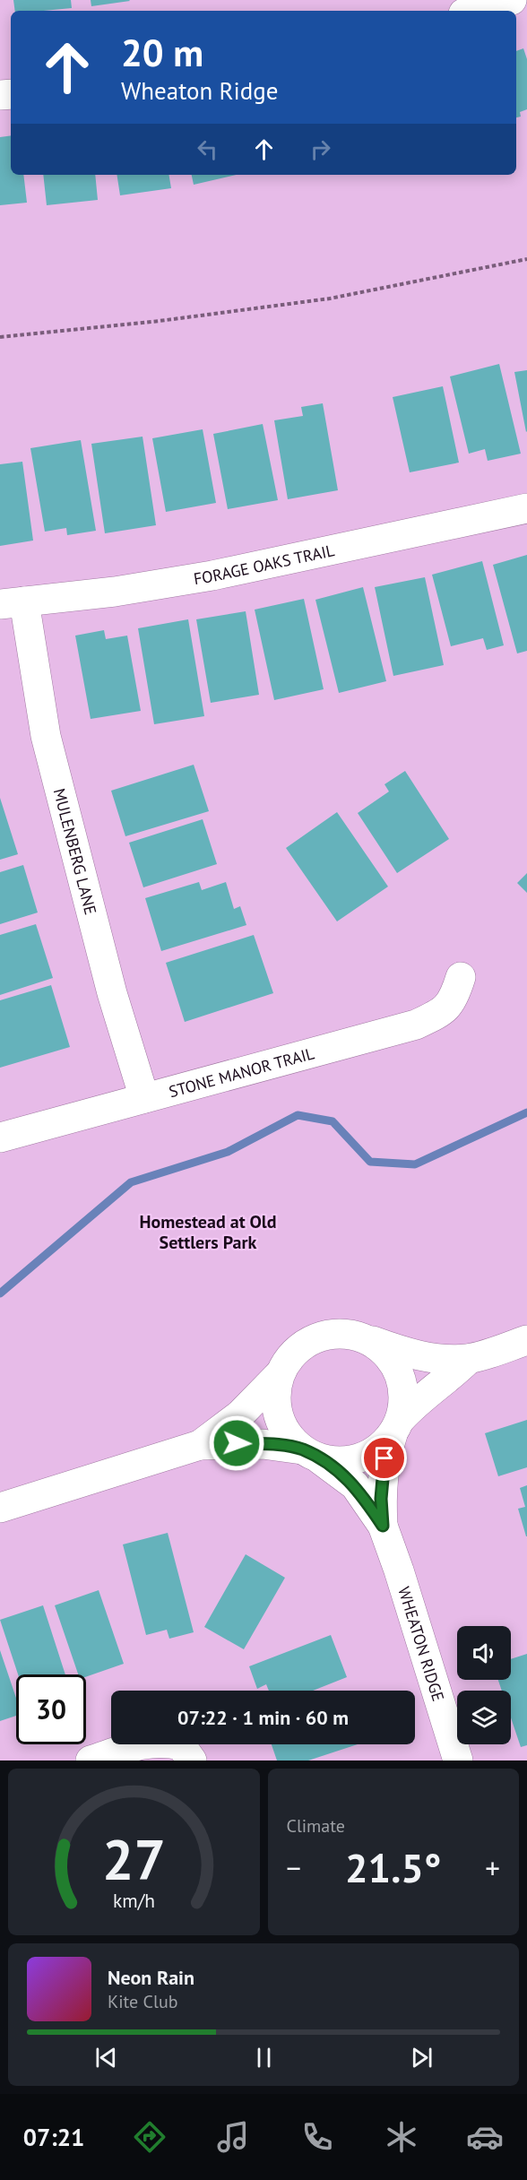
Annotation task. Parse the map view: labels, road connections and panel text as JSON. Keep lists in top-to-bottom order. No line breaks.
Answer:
{"streets":{"street":["FORAGE OAKS TRAIL","MULENBERG LANE","STONE MANOR TRAIL","WHEATON RIDGE"]},"crossings":[["FORAGE OAKS TRAIL","MULENBERG LANE"],["MULENBERG LANE","STONE MANOR TRAIL"]],"districts":["Homestead at Old Settlers Park"],"page":{"turn":["20 m","Wheaton Ridge"],"limit":"30","trip":"07:22 · 1 min · 60 m","tile":"Climate","heat":["−","21.5°","+"],"song":["Neon Rain","Kite Club"],"tabs":"07:21","gauge":["27","km/h"]}}
